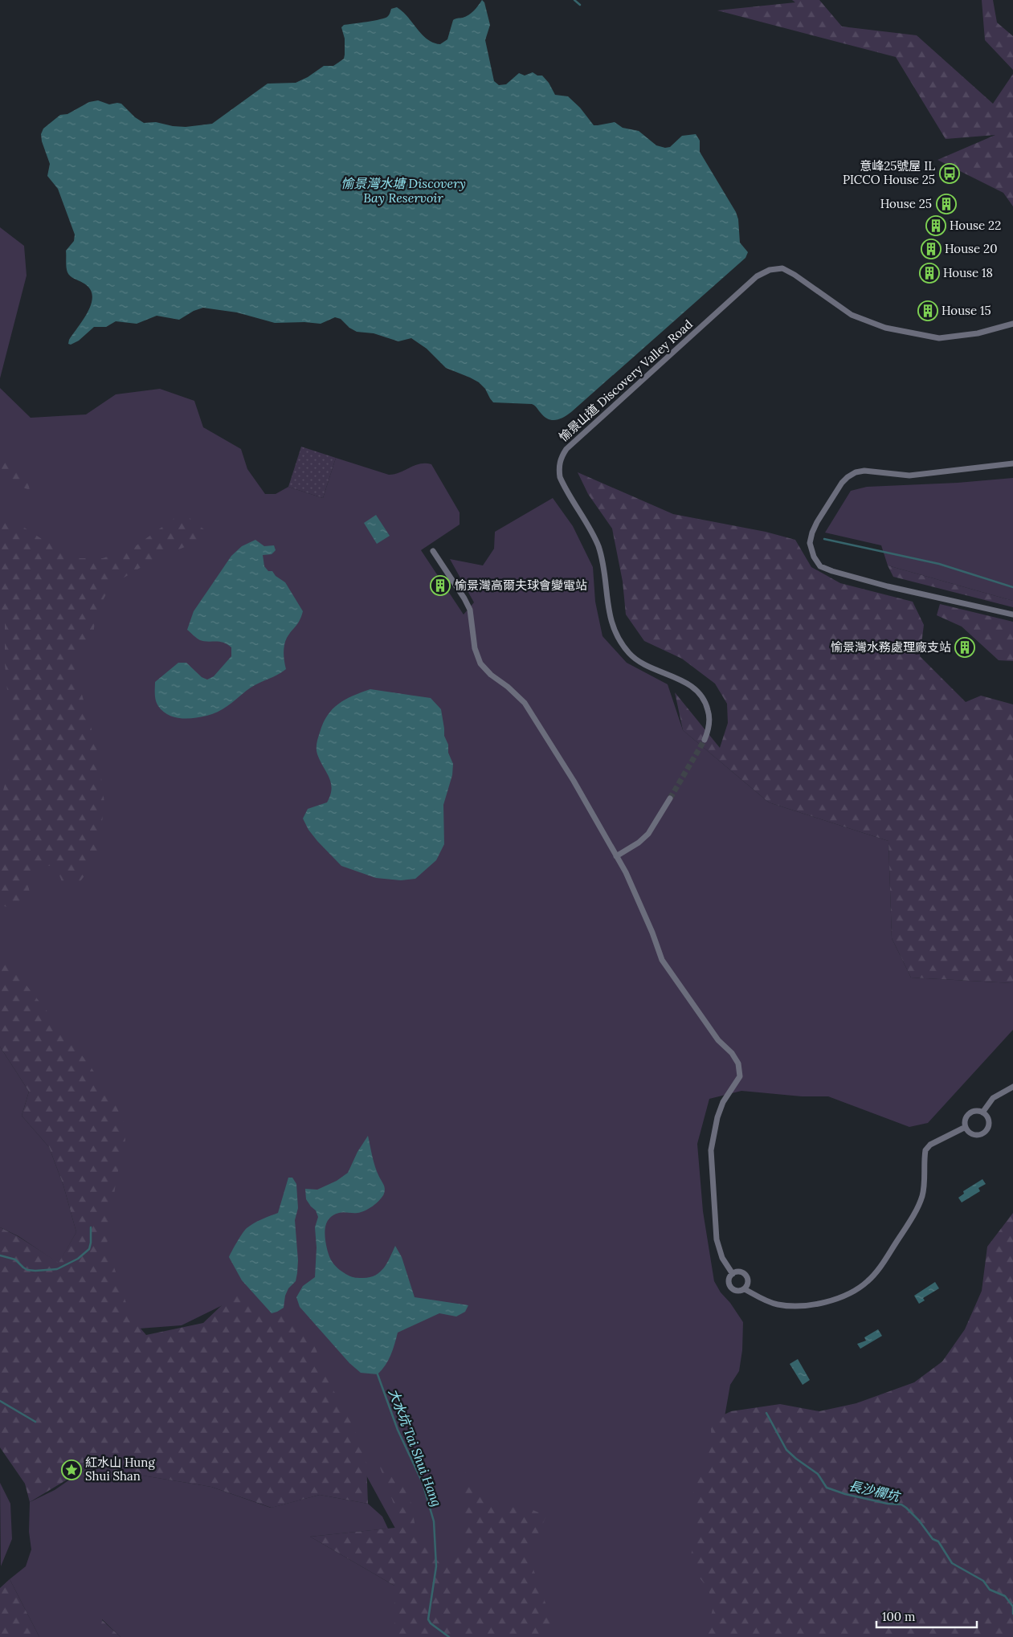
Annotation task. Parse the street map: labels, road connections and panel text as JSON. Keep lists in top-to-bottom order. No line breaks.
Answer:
{"streets":{"street":["愉景山道 Discovery Valley Road"]},"water":["愉景灣水塘 Discovery Bay Reservoir","大水坑 Tai Shui Hang","長沙欄坑"],"places":{"bus stop":["意峰25號屋 IL PICCO House 25"],"building":["House 25","House 22","House 20","House 18","House 15","愉景灣高爾夫球會變電站","愉景灣水務處理廠支站"],"place":["紅水山 Hung Shui Shan"]},"scale_bar":"100 m"}
